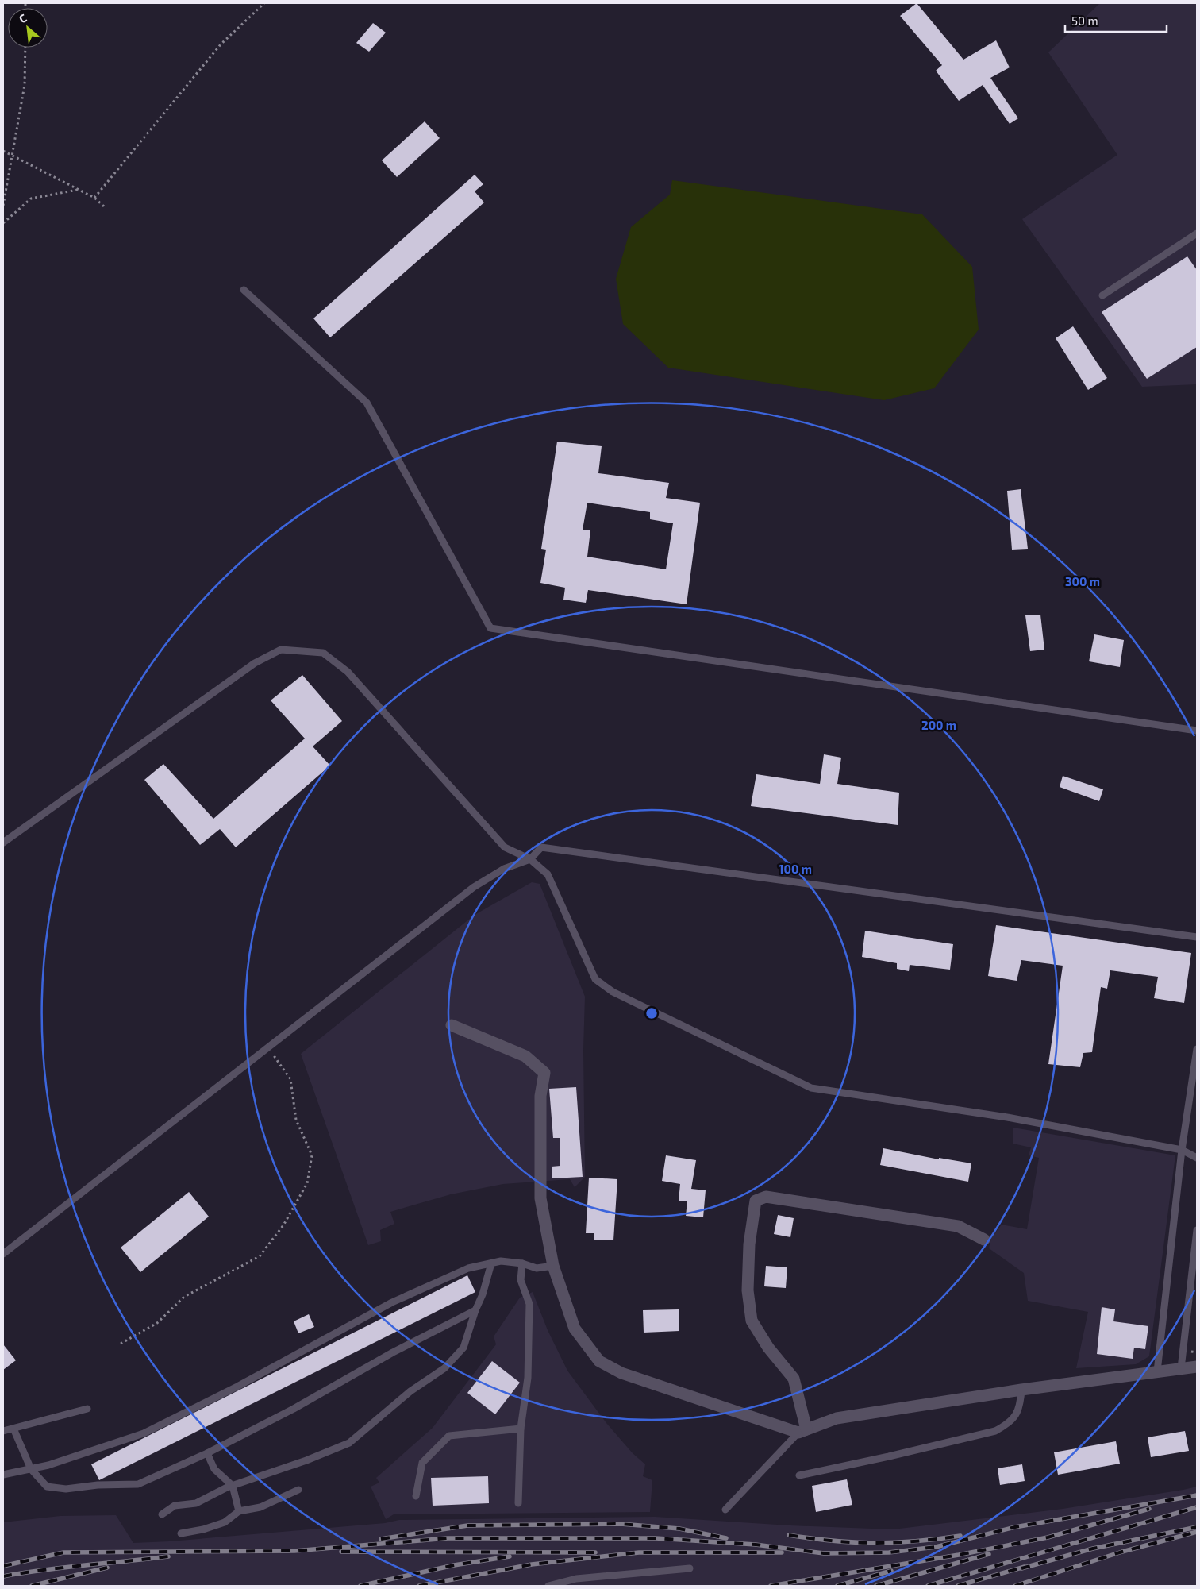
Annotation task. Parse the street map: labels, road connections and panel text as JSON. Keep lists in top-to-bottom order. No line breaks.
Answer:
{"scale_bar":"50 m","north":"top left","rings":["300 m","200 m","100 m"]}
